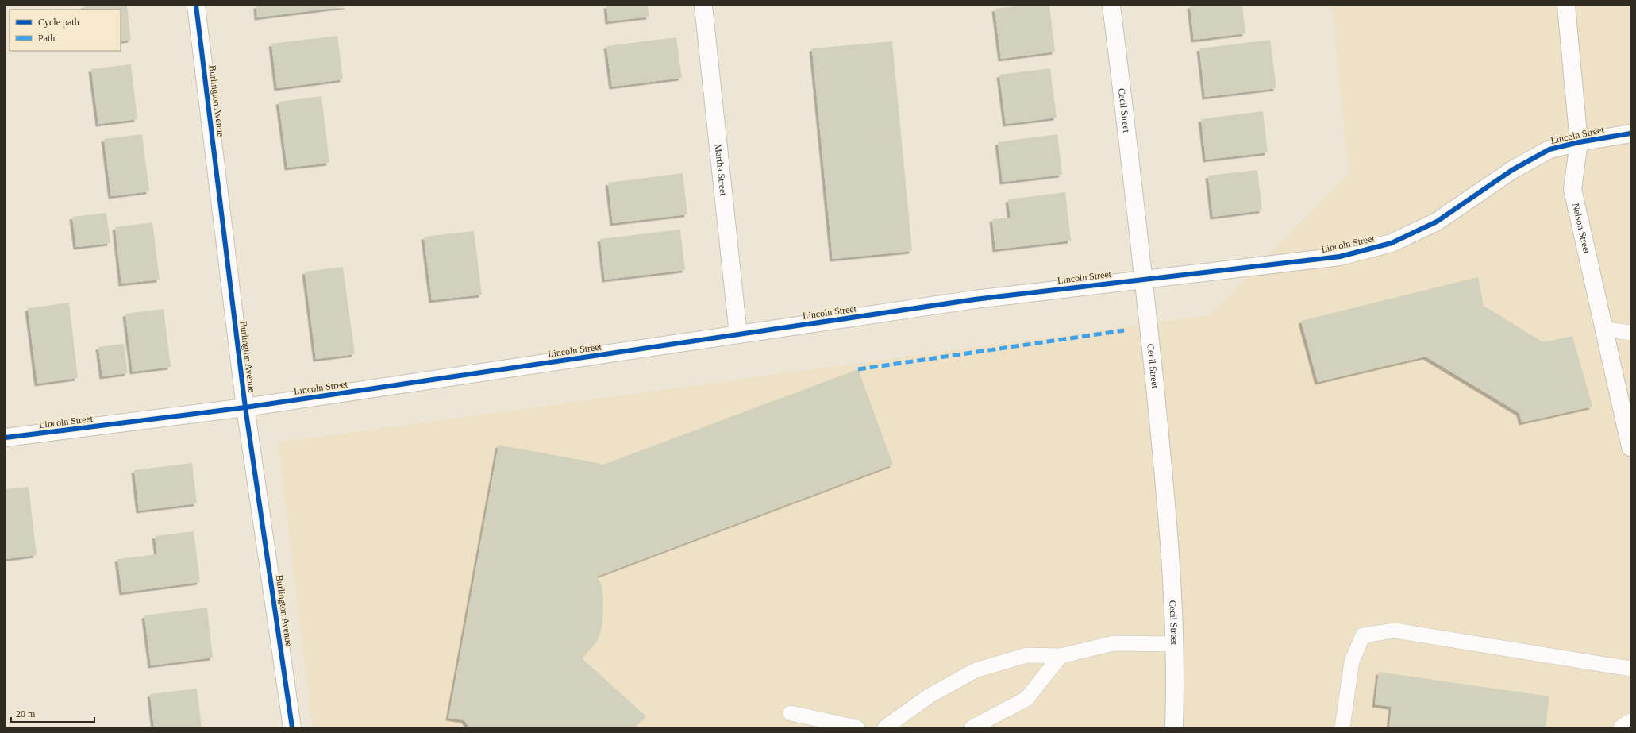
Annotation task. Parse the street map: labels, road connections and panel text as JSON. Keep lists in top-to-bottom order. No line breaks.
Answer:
{"streets":{"street":["Burlington Avenue","Cecil Street","Lincoln Street","Martha Street","Nelson Street"]},"crossings":[["Burlington Avenue","Lincoln Street"],["Cecil Street","Lincoln Street"],["Lincoln Street","Martha Street"],["Lincoln Street","Nelson Street"]],"legend":["Cycle path","Path"],"scale_bar":"20 m"}
